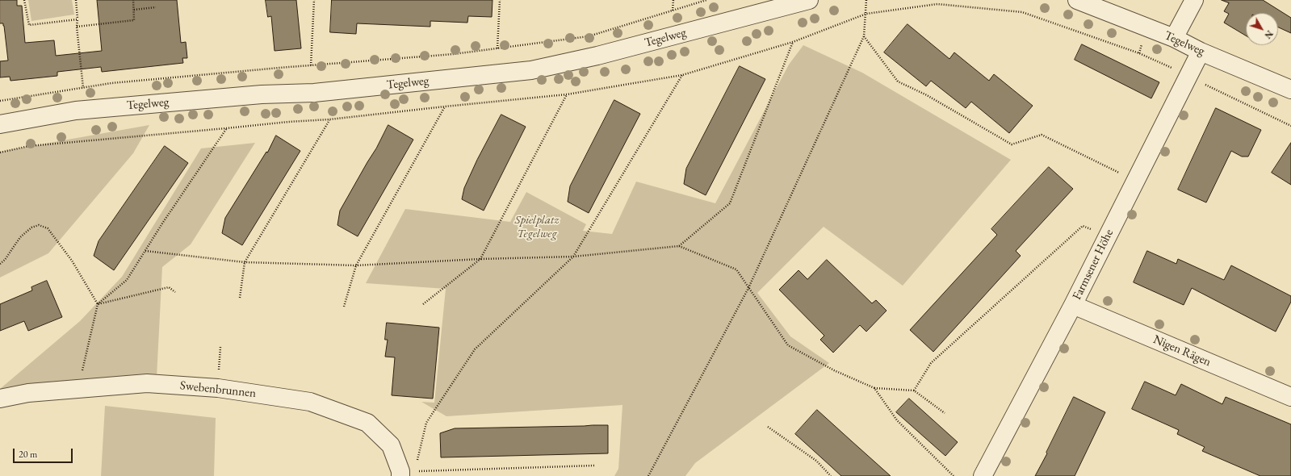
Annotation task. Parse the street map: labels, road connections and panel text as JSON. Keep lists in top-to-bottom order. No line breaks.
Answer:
{"streets":{"street":["Tegelweg","Farmsener Höhe","Nigen Rägen","Swebenbrunnen"]},"crossings":[["Tegelweg","Farmsener Höhe"],["Farmsener Höhe","Nigen Rägen"]],"parks":["Spielplatz Tegelweg"],"scale_bar":"20 m","north":"bottom right"}
